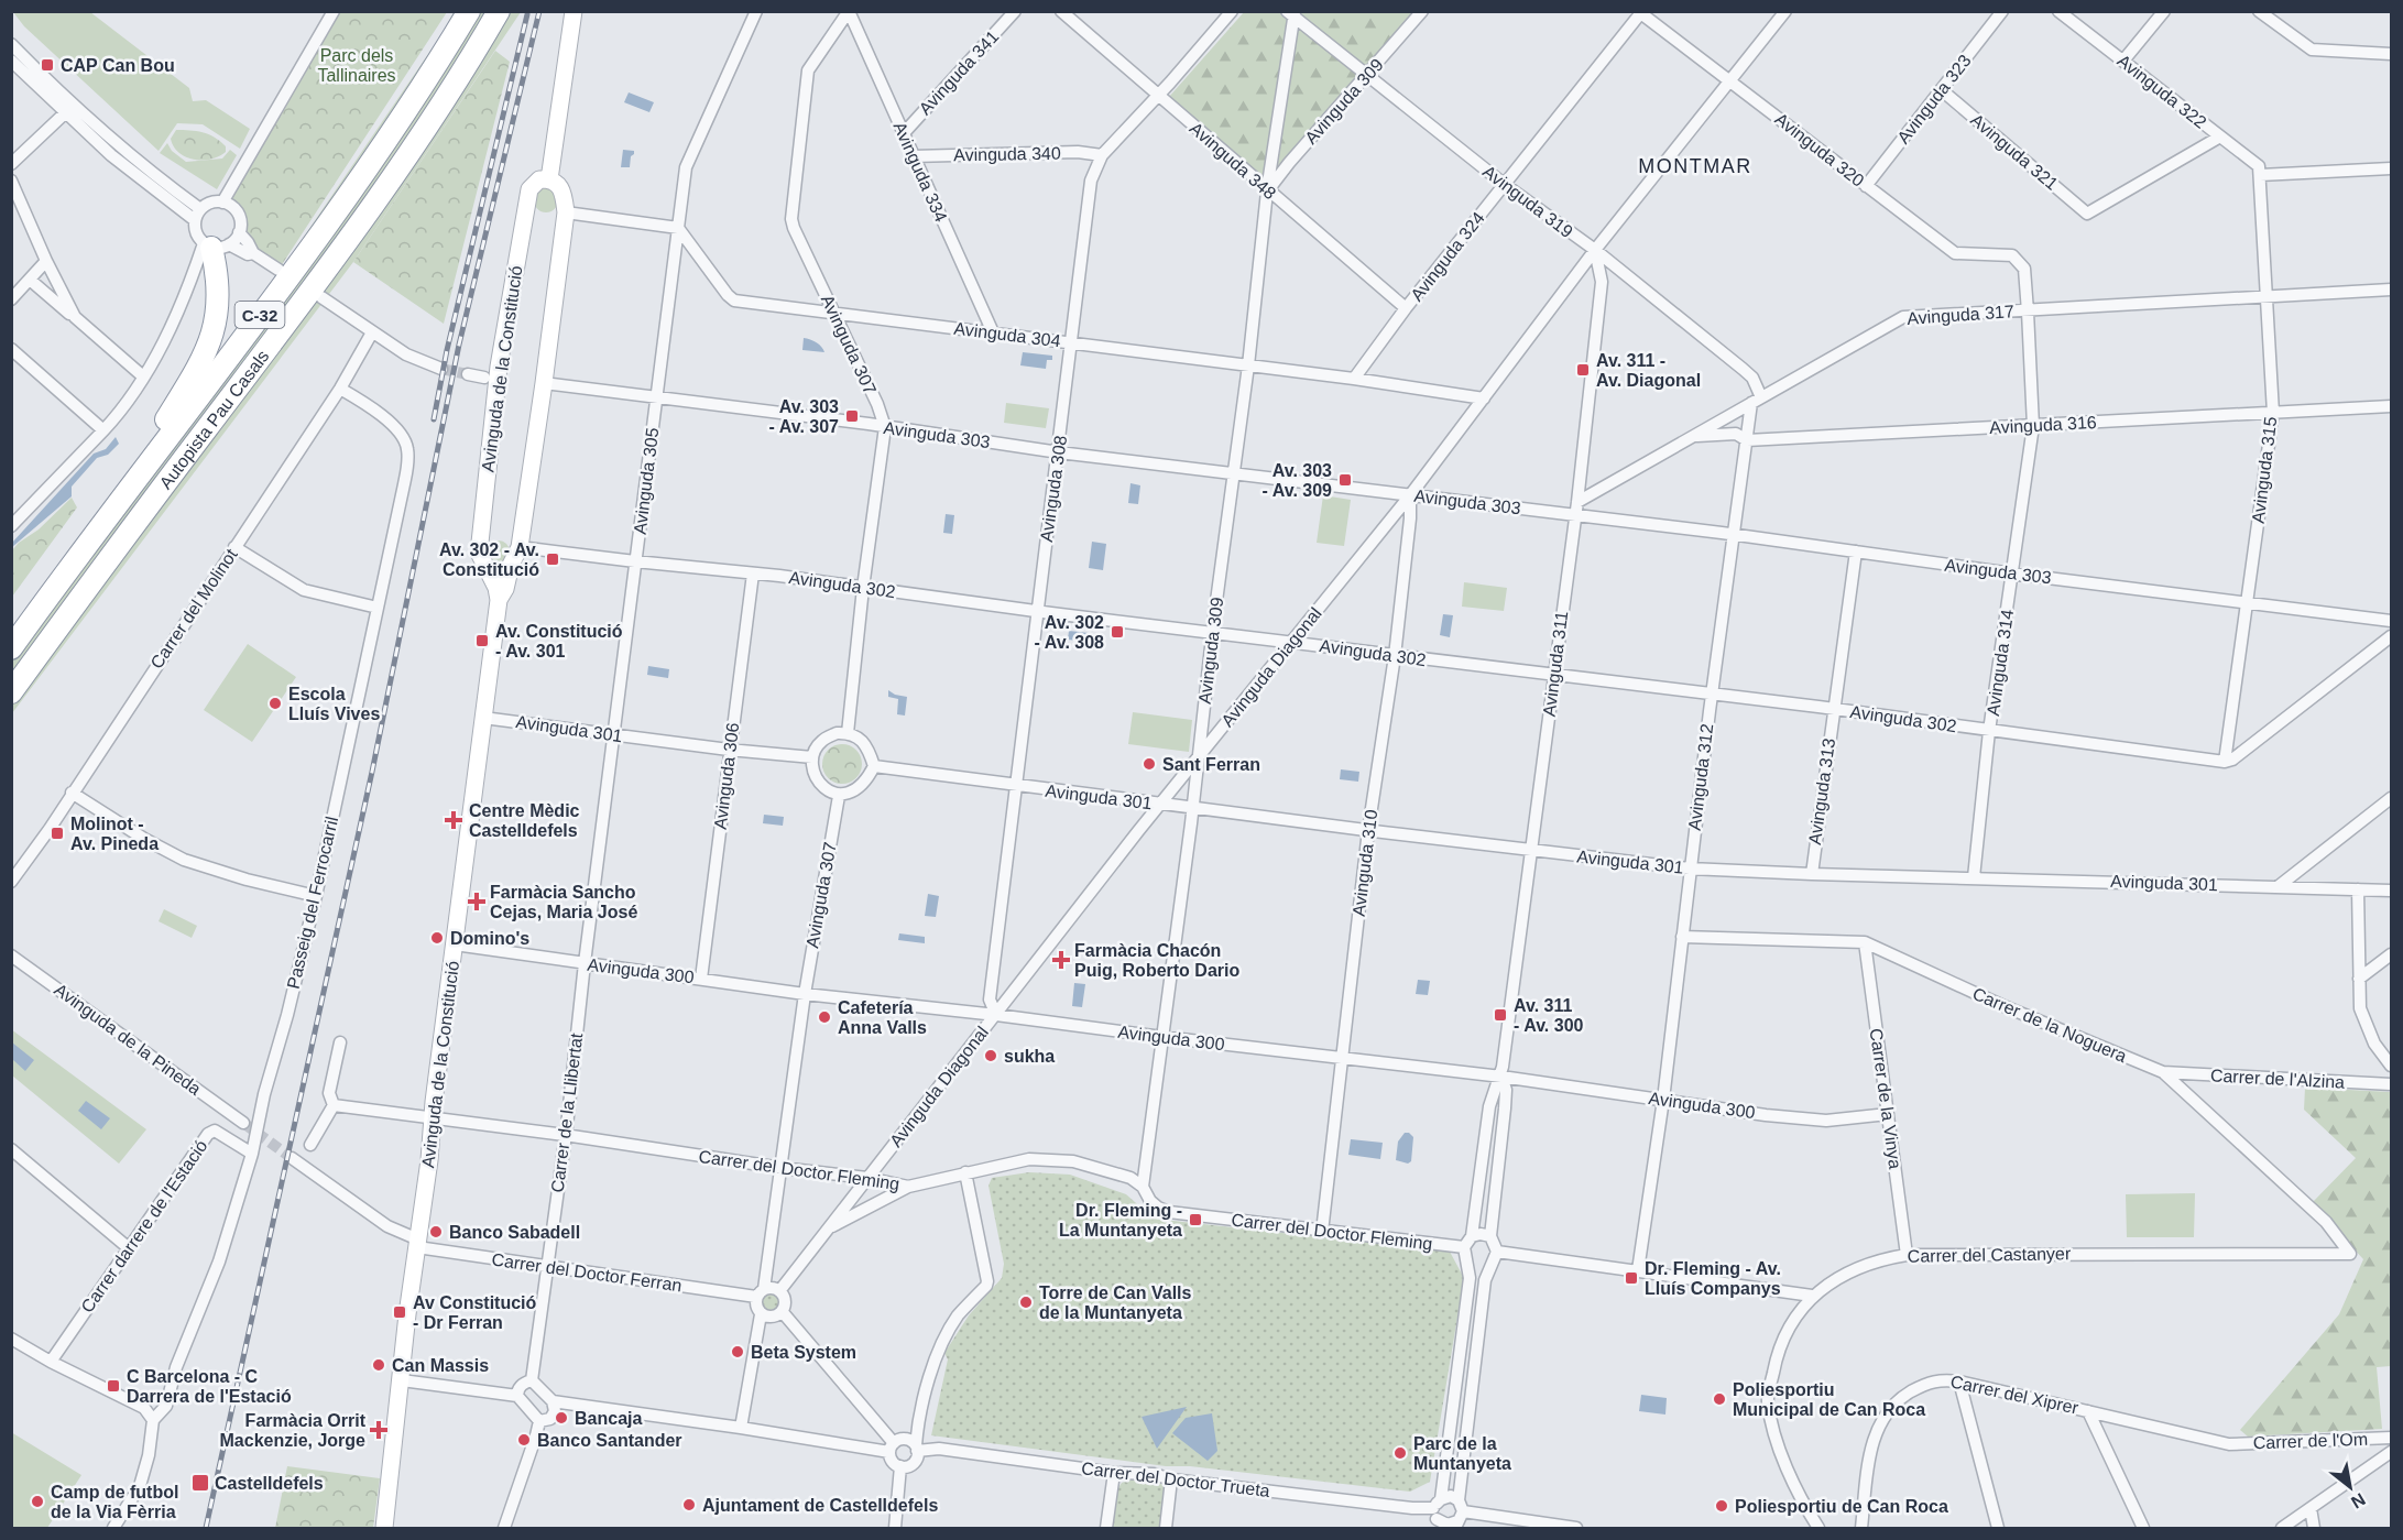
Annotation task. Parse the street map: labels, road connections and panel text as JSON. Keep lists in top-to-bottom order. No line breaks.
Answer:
{"streets":{"highway":["C-32","Autopista Pau Casals"],"street":["Avinguda 341","Avinguda 322","Avinguda 323","Avinguda 309","Avinguda 320","Avinguda 321","Avinguda 340","Avinguda 348","Avinguda 334","Avinguda 319","Avinguda 324","Avinguda 317","Avinguda 304","Avinguda 307","Avinguda de la Constitució","Avinguda 316","Avinguda 303","Avinguda 315","Avinguda 305","Avinguda 308","Avinguda 302","Carrer del Molinot","Avinguda 314","Avinguda 311","Avinguda Diagonal","Avinguda 301","Avinguda 306","Avinguda 312","Avinguda 313","Avinguda 310","Passeig del Ferrocarril","Avinguda 300","Carrer de la Noguera","Avinguda de la Pineda","Carrer de l'Alzina","Carrer de la Vinya","Carrer de la Llibertat","Carrer del Doctor Fleming","Carrer darrere de l'Estació","Carrer del Castanyer","Carrer del Doctor Ferran","Carrer del Xiprer","Carrer de l'Om","Carrer del Doctor Trueta"]},"crossings":[["Avinguda 341","Avinguda 334"],["Avinguda 322","Avinguda 321"],["Avinguda 322","Avinguda 315"],["Avinguda 323","Avinguda 320"],["Avinguda 323","Avinguda 321"],["Avinguda 309","Avinguda 348"],["Avinguda 309","Avinguda 319"],["Avinguda 309","Avinguda 304"],["Avinguda 309","Avinguda 303"],["Avinguda 309","Avinguda 302"],["Avinguda 309","Avinguda Diagonal"],["Avinguda 309","Avinguda 301"],["Avinguda 309","Avinguda 300"],["Avinguda 309","Carrer del Doctor Fleming"],["Avinguda 320","Avinguda 324"],["Avinguda 320","Avinguda 314"],["Avinguda 320","Avinguda Diagonal"],["Avinguda 340","Avinguda 334"],["Avinguda 340","Avinguda 308"],["Avinguda 348","Avinguda 324"],["Avinguda 348","Avinguda 308"],["Avinguda 334","Avinguda 304"],["Avinguda 334","Avinguda 307"],["Avinguda 319","Avinguda 324"],["Avinguda 319","Avinguda 317"],["Avinguda 319","Avinguda 311"],["Avinguda 319","Avinguda Diagonal"],["Avinguda 319","Avinguda 312"],["Avinguda 324","Avinguda 304"],["Avinguda 317","Avinguda 316"],["Avinguda 317","Avinguda 315"],["Avinguda 317","Avinguda 314"],["Avinguda 317","Avinguda 311"],["Avinguda 317","Avinguda 312"],["Avinguda 304","Avinguda 307"],["Avinguda 304","Avinguda 305"],["Avinguda 304","Avinguda 308"],["Avinguda 304","Avinguda Diagonal"],["Avinguda 307","Avinguda 303"],["Avinguda 307","Avinguda 302"],["Avinguda 307","Avinguda Diagonal"],["Avinguda 307","Avinguda 301"],["Avinguda 307","Avinguda 300"],["Avinguda 307","Carrer del Doctor Fleming"],["Avinguda 307","Carrer del Doctor Ferran"],["Avinguda de la Constitució","Avinguda 303"],["Avinguda de la Constitució","Avinguda 302"],["Avinguda de la Constitució","Avinguda 301"],["Avinguda de la Constitució","Avinguda 300"],["Avinguda de la Constitució","Carrer del Doctor Fleming"],["Avinguda de la Constitució","Carrer del Doctor Ferran"],["Avinguda 316","Avinguda 315"],["Avinguda 316","Avinguda 314"],["Avinguda 316","Avinguda 312"],["Avinguda 303","Avinguda 315"],["Avinguda 303","Avinguda 305"],["Avinguda 303","Avinguda 308"],["Avinguda 303","Avinguda 314"],["Avinguda 303","Avinguda 311"],["Avinguda 303","Avinguda Diagonal"],["Avinguda 303","Avinguda 312"],["Avinguda 303","Avinguda 313"],["Avinguda 303","Avinguda 310"],["Avinguda 315","Avinguda 302"],["Avinguda 305","Avinguda 302"],["Avinguda 305","Avinguda 301"],["Avinguda 305","Avinguda 300"],["Avinguda 305","Carrer de la Llibertat"],["Avinguda 308","Avinguda 302"],["Avinguda 308","Avinguda Diagonal"],["Avinguda 308","Avinguda 301"],["Avinguda 308","Avinguda 300"],["Avinguda 302","Avinguda 314"],["Avinguda 302","Avinguda 311"],["Avinguda 302","Avinguda Diagonal"],["Avinguda 302","Avinguda 306"],["Avinguda 302","Avinguda 312"],["Avinguda 302","Avinguda 313"],["Avinguda 302","Avinguda 310"],["Carrer del Molinot","Passeig del Ferrocarril"],["Avinguda 314","Avinguda 301"],["Avinguda 311","Avinguda Diagonal"],["Avinguda 311","Avinguda 301"],["Avinguda 311","Avinguda 300"],["Avinguda Diagonal","Avinguda 301"],["Avinguda Diagonal","Avinguda 310"],["Avinguda Diagonal","Avinguda 300"],["Avinguda Diagonal","Carrer del Doctor Fleming"],["Avinguda Diagonal","Carrer del Doctor Ferran"],["Avinguda 301","Avinguda 306"],["Avinguda 301","Avinguda 312"],["Avinguda 301","Avinguda 313"],["Avinguda 301","Avinguda 310"],["Avinguda 306","Avinguda 300"],["Avinguda 312","Avinguda 300"],["Avinguda 312","Carrer de la Noguera"],["Avinguda 310","Avinguda 300"],["Avinguda 310","Carrer del Doctor Fleming"],["Passeig del Ferrocarril","Carrer darrere de l'Estació"],["Avinguda 300","Carrer de la Vinya"],["Avinguda 300","Carrer de la Llibertat"],["Carrer de la Noguera","Carrer de l'Alzina"],["Carrer de la Noguera","Carrer de la Vinya"],["Carrer de la Noguera","Carrer del Castanyer"],["Carrer de la Vinya","Carrer del Castanyer"],["Carrer de la Llibertat","Carrer del Doctor Fleming"],["Carrer de la Llibertat","Carrer del Doctor Ferran"],["Carrer del Xiprer","Carrer de l'Om"]],"districts":["MONTMAR"],"parks":["Parc dels Tallinaires"],"places":{"transit":["CAP Can Bou","Av. 311 - Av. Diagonal","Av. 303 - Av. 307","Av. 303 - Av. 309","Av. 302 - Av. Constitució","Av. 302 - Av. 308","Av. Constitució - Av. 301","Molinot - Av. Pineda","Av. 311 - Av. 300","Dr. Fleming - La Muntanyeta","Dr. Fleming - Av. Lluís Companys","Av Constitució - Dr Ferran","C Barcelona - C Darrera de l'Estació","Castelldefels"],"other":["Escola Lluís Vives","Sant Ferran","Domino's","Cafetería Anna Valls","sukha","Banco Sabadell","Torre de Can Valls de la Muntanyeta","Beta System","Can Massis","Poliesportiu Municipal de Can Roca","Bancaja","Banco Santander","Parc de la Muntanyeta","Camp de futbol de la Via Fèrria","Ajuntament de Castelldefels","Poliesportiu de Can Roca"],"health":["Centre Mèdic Castelldefels","Farmàcia Sancho Cejas, Maria José","Farmàcia Chacón Puig, Roberto Dario","Farmàcia Orrit Mackenzie, Jorge"]},"north":"bottom right"}
